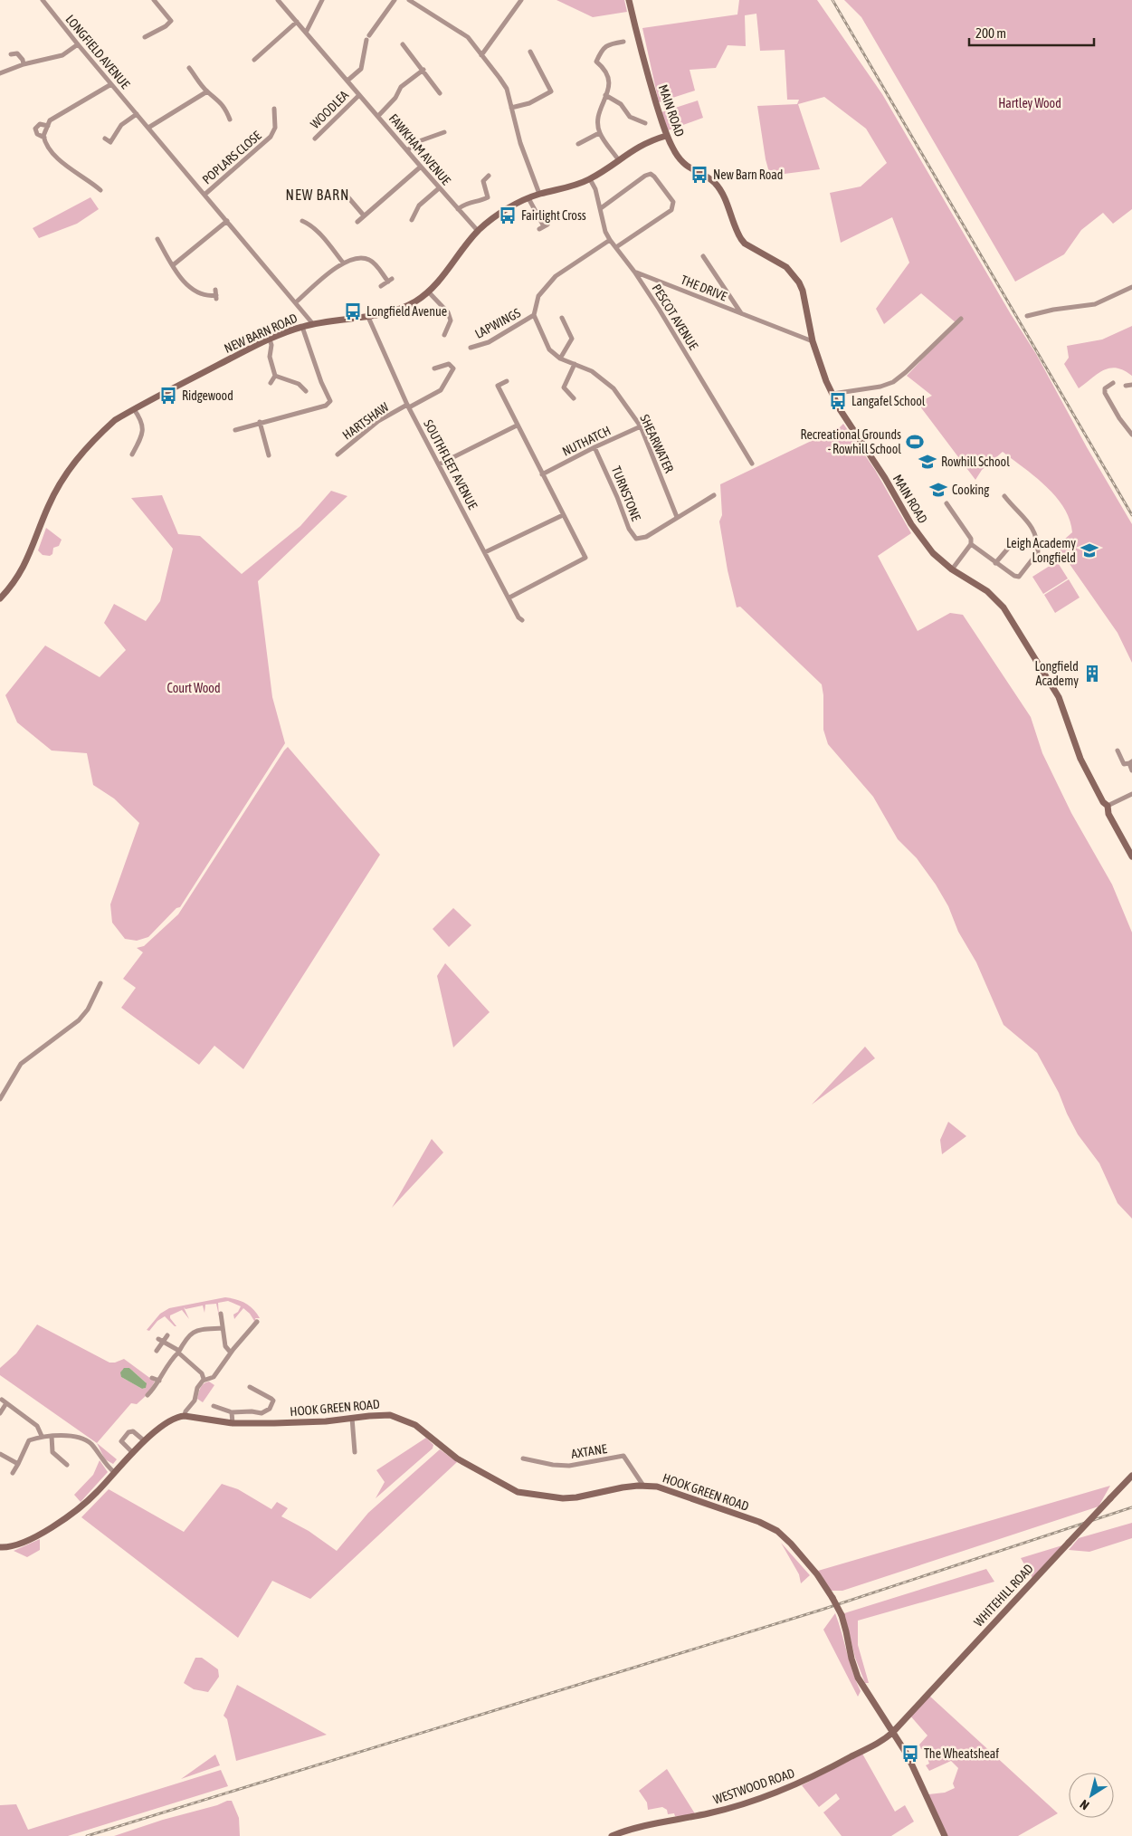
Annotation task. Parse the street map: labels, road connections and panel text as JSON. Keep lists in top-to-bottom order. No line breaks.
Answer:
{"streets":{"street":["LONGFIELD AVENUE","WOODLEA","MAIN ROAD","FAWKHAM AVENUE","POPLARS CLOSE","THE DRIVE","PESCOT AVENUE","LAPWINGS","NEW BARN ROAD","HARTSHAW","NUTHATCH","SHEARWATER","SOUTHFLEET AVENUE","TURNSTONE","HOOK GREEN ROAD","AXTANE","WHITEHILL ROAD","WESTWOOD ROAD"]},"crossings":[["LONGFIELD AVENUE","POPLARS CLOSE"],["LONGFIELD AVENUE","NEW BARN ROAD"],["WOODLEA","FAWKHAM AVENUE"],["MAIN ROAD","THE DRIVE"],["MAIN ROAD","NEW BARN ROAD"],["FAWKHAM AVENUE","NEW BARN ROAD"],["THE DRIVE","PESCOT AVENUE"],["PESCOT AVENUE","NEW BARN ROAD"],["LAPWINGS","SHEARWATER"],["NEW BARN ROAD","SOUTHFLEET AVENUE"],["HARTSHAW","SOUTHFLEET AVENUE"],["NUTHATCH","SHEARWATER"],["NUTHATCH","TURNSTONE"],["SHEARWATER","TURNSTONE"],["HOOK GREEN ROAD","AXTANE"],["HOOK GREEN ROAD","WHITEHILL ROAD"],["HOOK GREEN ROAD","WESTWOOD ROAD"],["WHITEHILL ROAD","WESTWOOD ROAD"]],"districts":["NEW BARN"],"parks":["Hartley Wood","Court Wood"],"places":{"bus stop":["New Barn Road","Fairlight Cross","Longfield Avenue","Ridgewood","Langafel School","The Wheatsheaf"],"sports":["Recreational Grounds - Rowhill School"],"school or university":["Rowhill School","Cooking","Leigh Academy Longfield"],"building":["Longfield Academy"]},"scale_bar":"200 m","north":"bottom left"}
